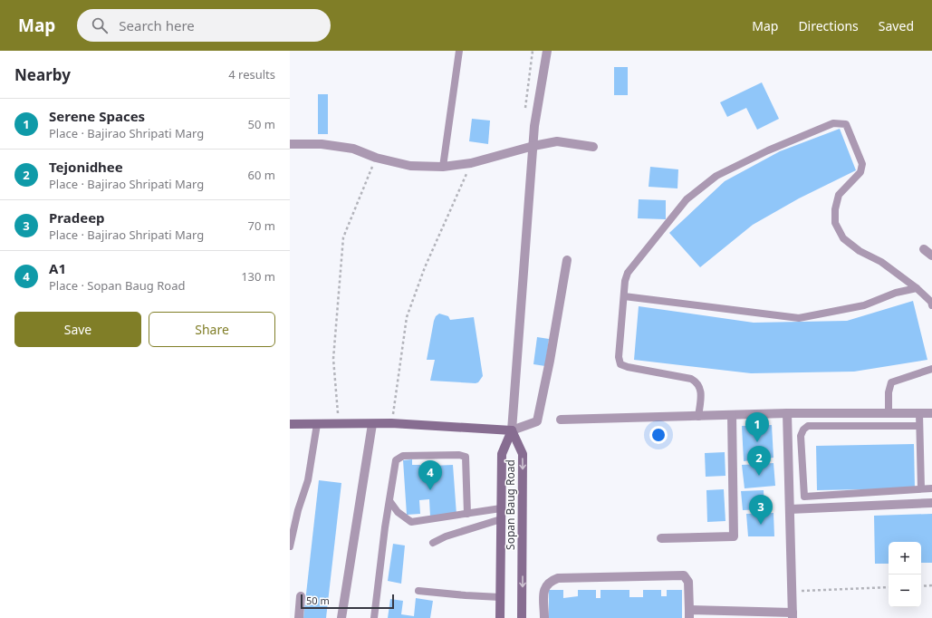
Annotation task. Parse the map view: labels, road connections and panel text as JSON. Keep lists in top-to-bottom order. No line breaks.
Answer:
{"streets":{"street":["Sopan Baug Road"]},"scale_bar":"50 m","page":{"header":"Map","search":"Search here","nav":["Map","Directions","Saved"],"heading":["Nearby","4 results"],"list":[{"mark":"1","name":"Serene Spaces","note":"Place · Bajirao Shripati Marg","value":"50 m"},{"mark":"2","name":"Tejonidhee","note":"Place · Bajirao Shripati Marg","value":"60 m"},{"mark":"3","name":"Pradeep","note":"Place · Bajirao Shripati Marg","value":"70 m"},{"mark":"4","name":"A1","note":"Place · Sopan Baug Road","value":"130 m"}],"buttons":["Save","Share"],"pins":["1","2","4","3"],"map_buttons":["+","−"],"scale":"50 m"}}
